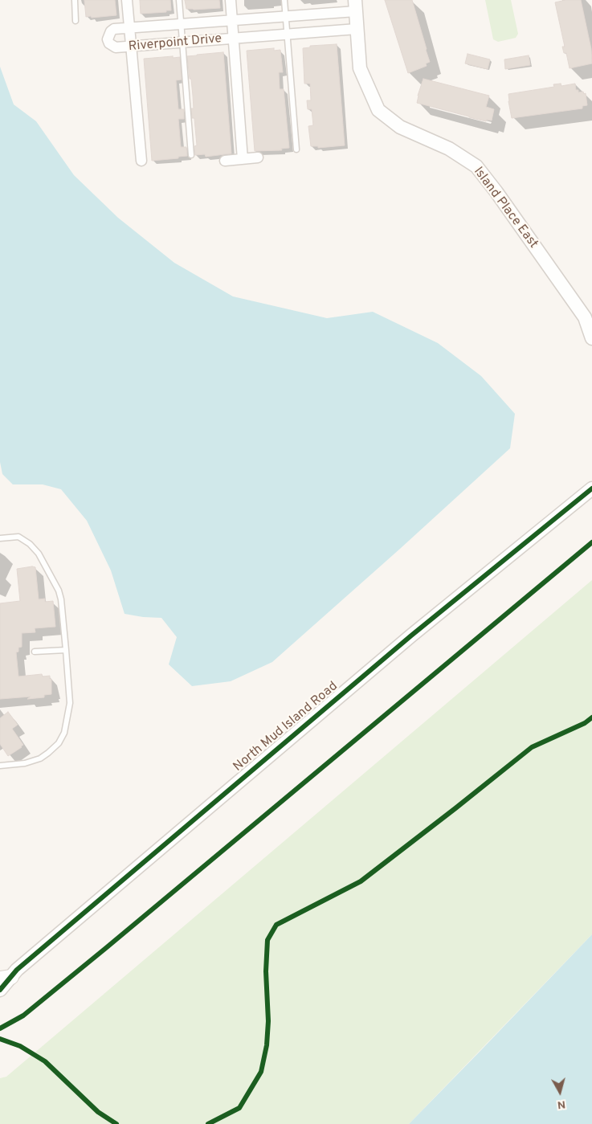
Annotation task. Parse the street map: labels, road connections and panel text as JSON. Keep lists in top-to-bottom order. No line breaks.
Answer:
{"streets":{"street":["Riverpoint Drive","Island Place East","North Mud Island Road"]},"crossings":[["Riverpoint Drive","Island Place East"]],"north":"bottom"}
